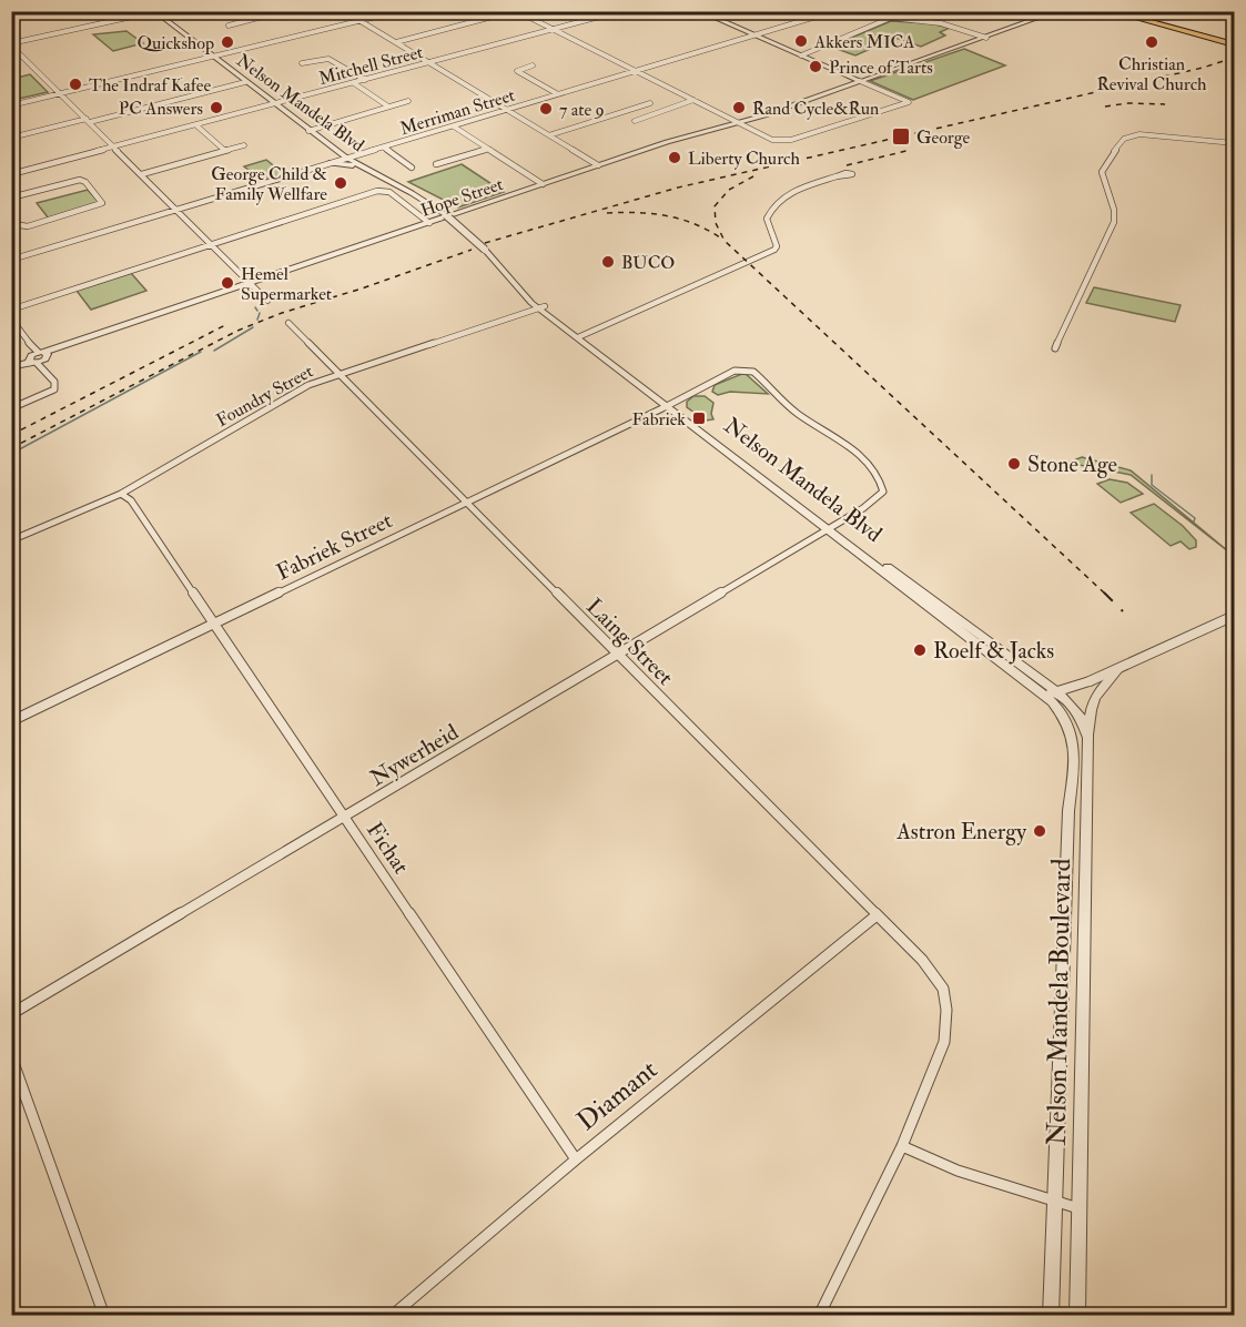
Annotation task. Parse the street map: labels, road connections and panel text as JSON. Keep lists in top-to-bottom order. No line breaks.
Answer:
{"streets":{"street":["Mitchell Street","Nelson Mandela Blvd","Merriman Street","Hope Street","Foundry Street","Fabriek Street","Laing Street","Nywerheid","Fichat","Nelson Mandela Boulevard","Diamant"]},"crossings":[["Mitchell Street","Nelson Mandela Blvd"],["Nelson Mandela Blvd","Merriman Street"],["Nelson Mandela Blvd","Foundry Street"],["Nelson Mandela Blvd","Fabriek Street"],["Nelson Mandela Blvd","Nywerheid"],["Nelson Mandela Blvd","Nelson Mandela Boulevard"],["Foundry Street","Laing Street"],["Foundry Street","Fichat"],["Fabriek Street","Laing Street"],["Fabriek Street","Nywerheid"],["Fabriek Street","Fichat"],["Laing Street","Nywerheid"],["Laing Street","Diamant"],["Nywerheid","Fichat"],["Fichat","Diamant"]],"places":{"other":["Akkers MICA","Quickshop","Christian Revival Church","Prince of Tarts","The Indraf Kafee","PC Answers","Rand Cycle&Run","7 ate 9","Liberty Church","George Child & Family Wellfare","BUCO","Hemel Supermarket","Stone Age","Roelf & Jacks","Astron Energy"],"transit":["George","Fabriek"]}}
